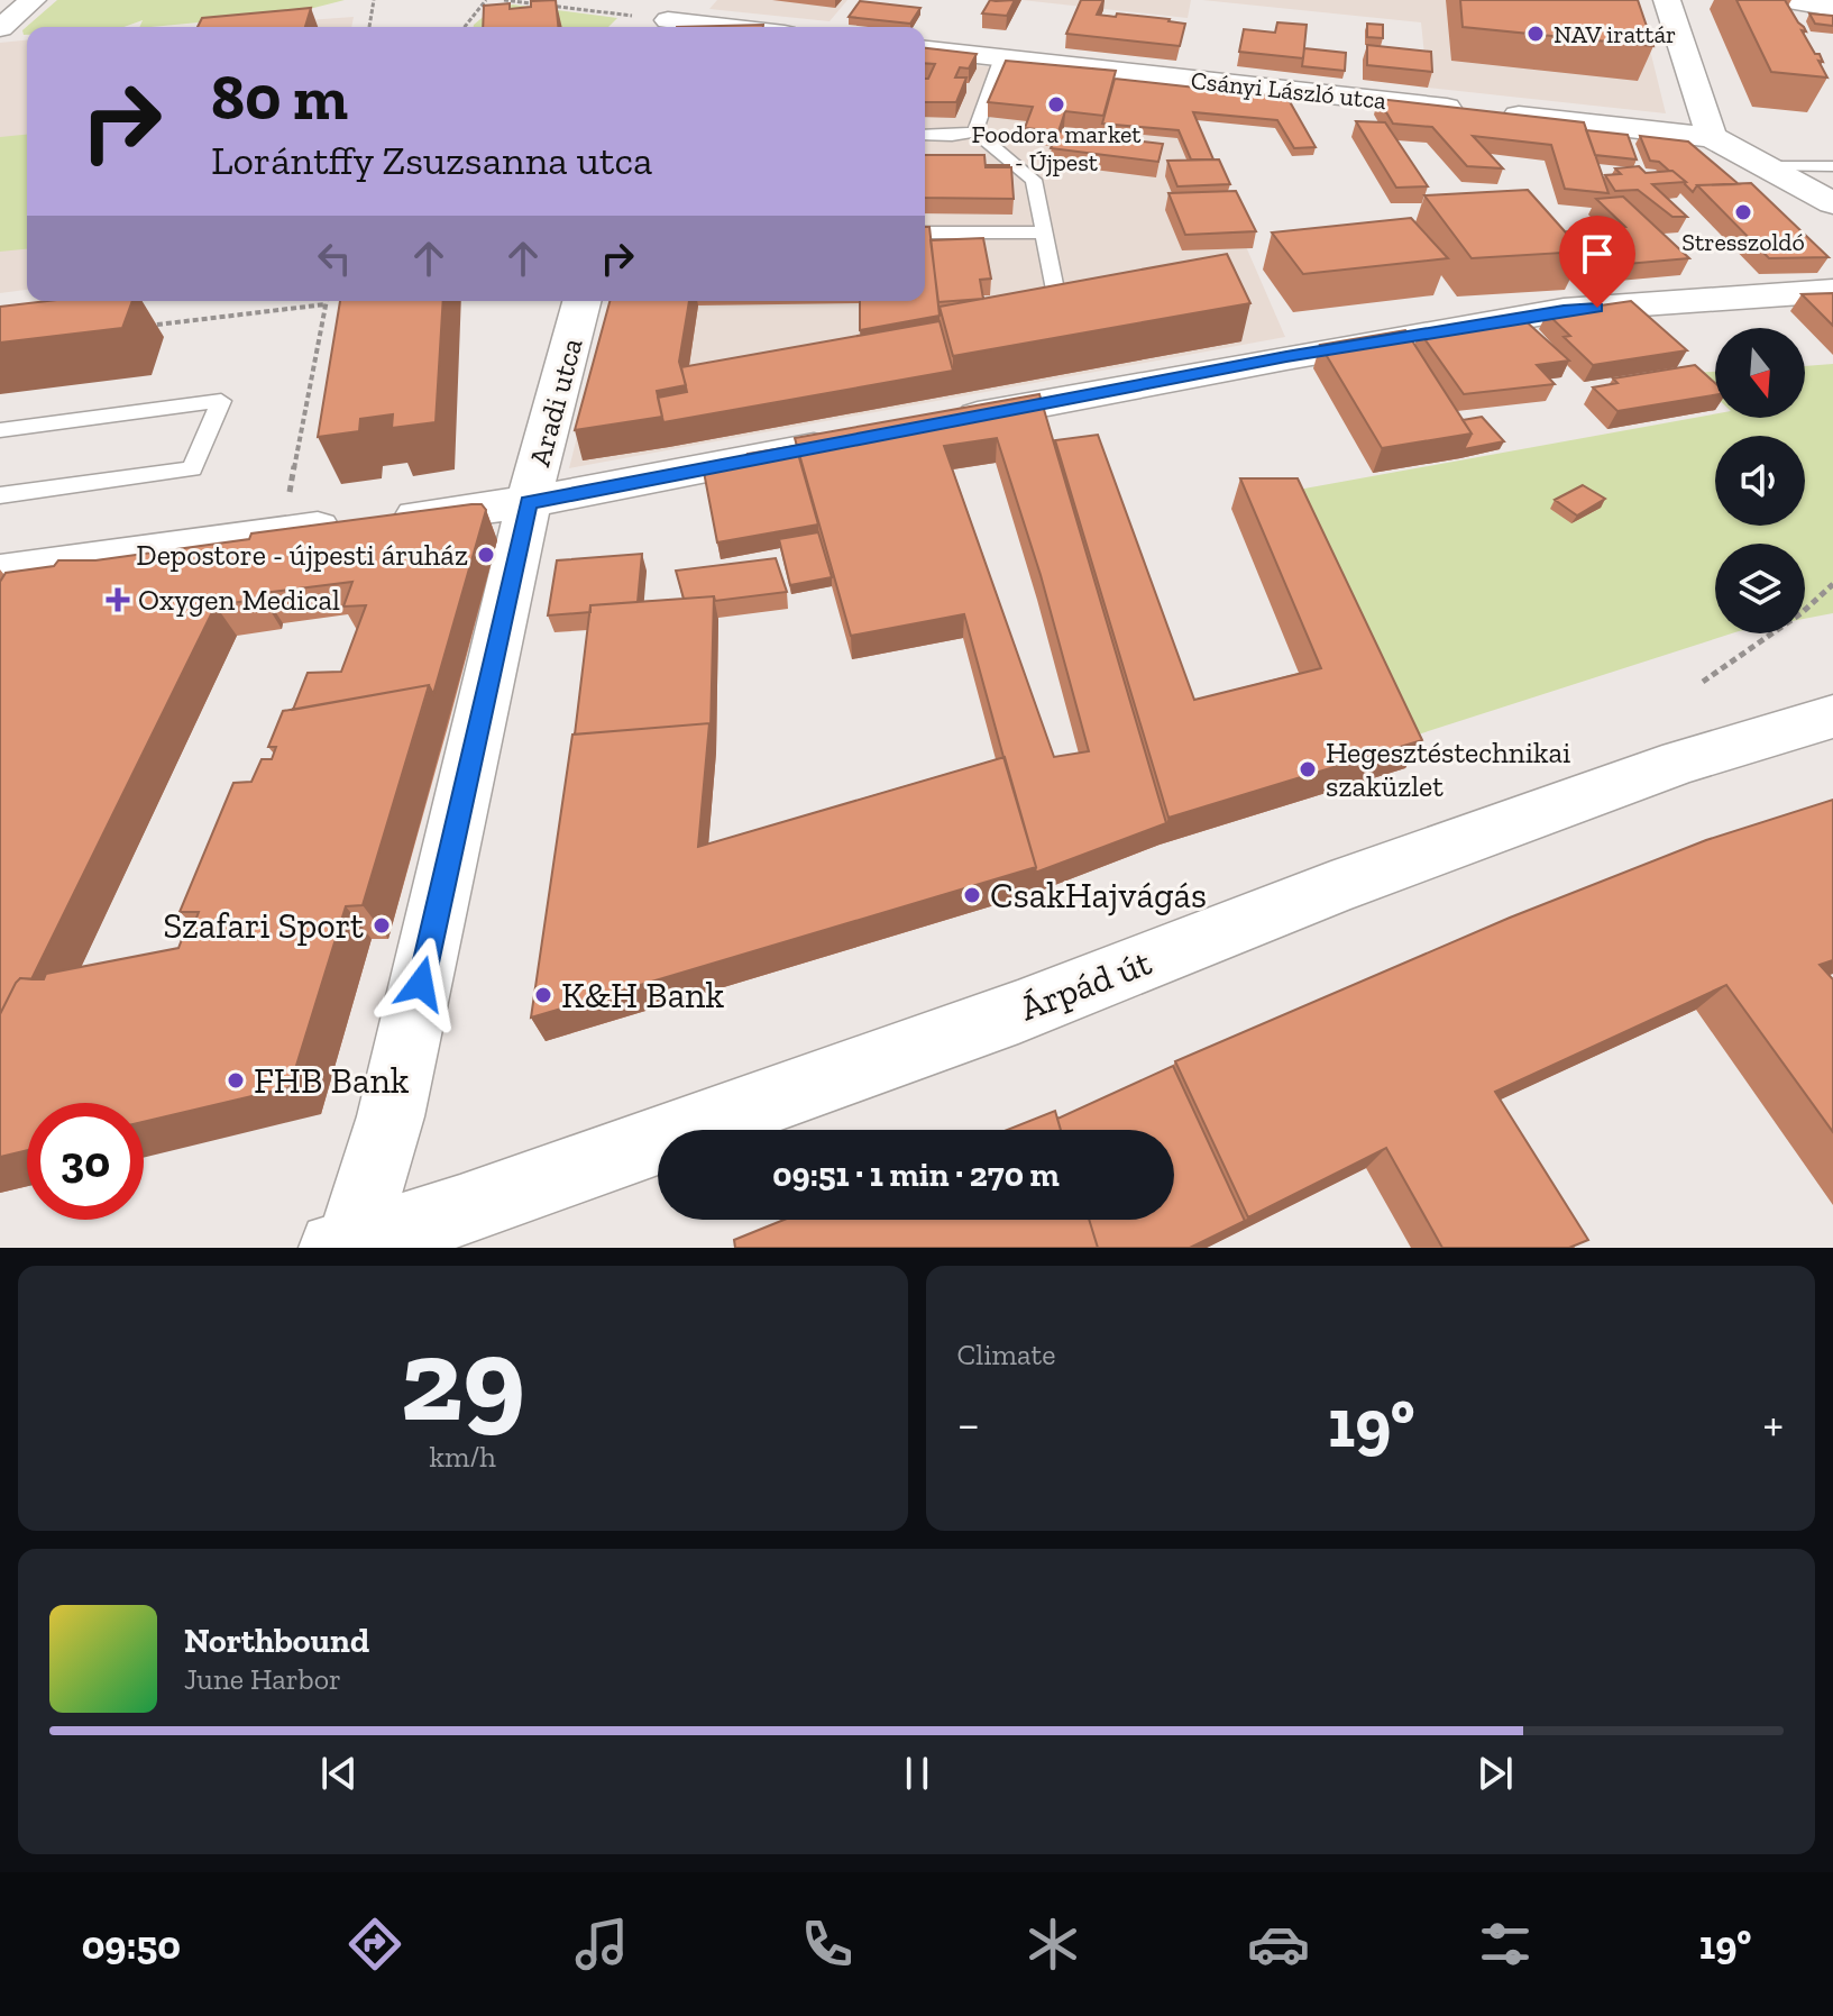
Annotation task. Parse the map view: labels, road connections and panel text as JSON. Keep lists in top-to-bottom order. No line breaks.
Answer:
{"streets":{"street":["Csányi László utca","Aradi utca","Árpád út"]},"crossings":[["Aradi utca","Árpád út"]],"places":{"other":["NAV irattár","Foodora market - Újpest","Stresszoldó","Depostore - újpesti áruház","Hegesztéstechnikai szaküzlet","CsakHajvágás","Szafari Sport","K&H Bank","FHB Bank"],"health":["Oxygen Medical"]},"north":"bottom","page":{"turn":["80 m","Lorántffy Zsuzsanna utca"],"limit":"30","trip":"09:51 · 1 min · 270 m","tile":[["29","km/h"],"Climate"],"heat":["−","19°","+"],"song":["Northbound","June Harbor"],"tabs":["09:50","19°"]}}
